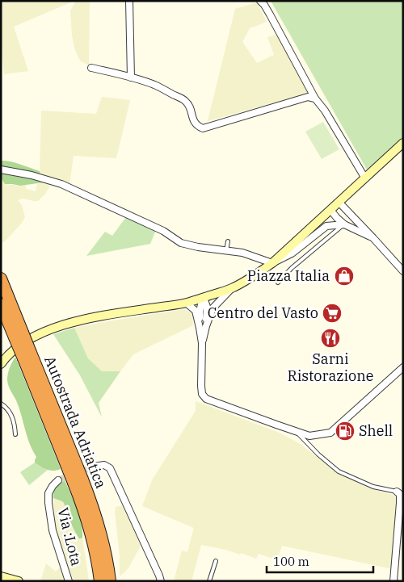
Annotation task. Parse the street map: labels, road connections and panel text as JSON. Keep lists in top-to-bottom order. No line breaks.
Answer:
{"streets":{"highway":["Autostrada Adriatica"],"street":["Via :Lota"]},"places":{"shop":["Piazza Italia"],"supermarket":["Centro del Vasto"],"restaurant":["Sarni Ristorazione"],"fuel station":["Shell"]},"scale_bar":"100 m"}
